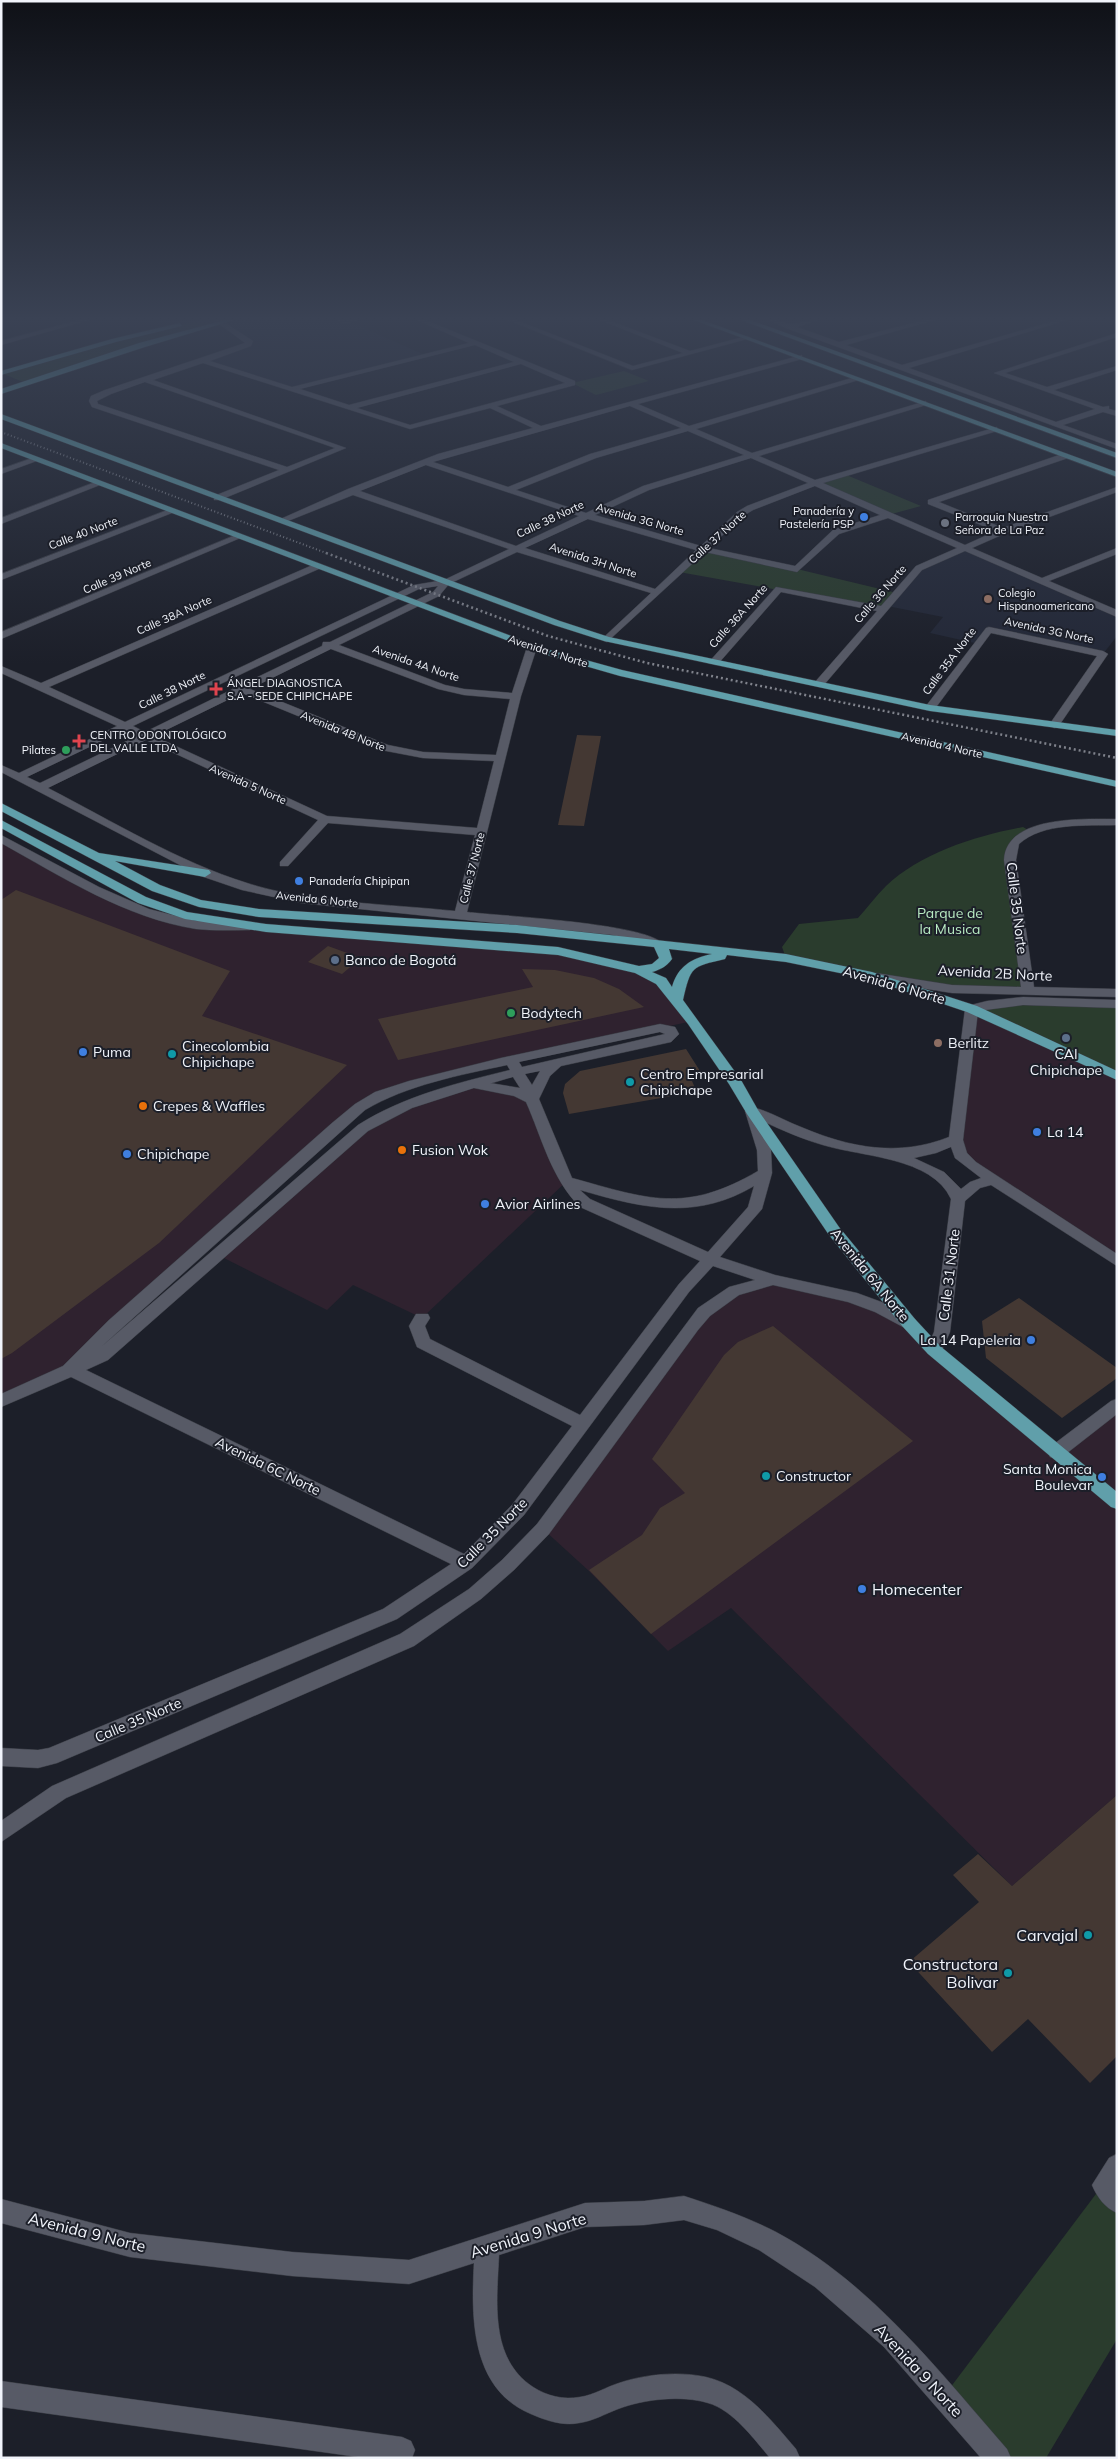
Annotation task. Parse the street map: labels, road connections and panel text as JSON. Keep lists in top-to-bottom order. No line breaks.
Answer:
{"streets":{"main road":["Avenida 4 Norte","Avenida 6 Norte","Avenida 6A Norte"],"street":["Calle 38 Norte","Avenida 3G Norte","Calle 40 Norte","Calle 37 Norte","Avenida 3H Norte","Calle 39 Norte","Calle 36 Norte","Calle 38A Norte","Calle 36A Norte","Calle 35A Norte","Avenida 4A Norte","Avenida 4B Norte","Avenida 5 Norte","Calle 35 Norte","Avenida 2B Norte","Calle 31 Norte","Avenida 6C Norte","Avenida 9 Norte"]},"crossings":[["Calle 38 Norte","Avenida 3G Norte"],["Calle 38 Norte","Avenida 3H Norte"],["Calle 38 Norte","Avenida 4 Norte"],["Calle 38 Norte","Avenida 4A Norte"],["Calle 38 Norte","Avenida 4B Norte"],["Calle 38 Norte","Avenida 5 Norte"],["Calle 38 Norte","Avenida 6 Norte"],["Avenida 3G Norte","Calle 37 Norte"],["Avenida 3G Norte","Calle 35A Norte"],["Calle 40 Norte","Avenida 4 Norte"],["Calle 37 Norte","Avenida 3H Norte"],["Calle 37 Norte","Avenida 4 Norte"],["Calle 37 Norte","Avenida 4A Norte"],["Calle 37 Norte","Avenida 4B Norte"],["Calle 37 Norte","Avenida 5 Norte"],["Calle 37 Norte","Avenida 6 Norte"],["Calle 39 Norte","Avenida 4 Norte"],["Calle 36 Norte","Calle 36A Norte"],["Calle 38A Norte","Avenida 4 Norte"],["Calle 38A Norte","Avenida 5 Norte"],["Avenida 6 Norte","Avenida 2B Norte"],["Calle 35 Norte","Avenida 2B Norte"],["Calle 35 Norte","Avenida 6A Norte"],["Calle 35 Norte","Avenida 6C Norte"],["Avenida 6A Norte","Calle 31 Norte"]],"parks":["Parque de la Musica"],"places":{"other":["Panadería y Pastelería PSP","Parroquia Nuestra Señora de La Paz","Colegio Hispanoamericano","Pilates","Panadería Chipipan","Banco de Bogotá","Bodytech","CAI Chipichape","Berlitz","Puma","Cinecolombia Chipichape","Centro Empresarial Chipichape","Crepes & Waffles","La 14","Fusion Wok","Chipichape","Avior Airlines","La 14 Papeleria","Constructor","Santa Monica Boulevar","Homecenter","Carvajal","Constructora Bolivar"],"health":["ÁNGEL DIAGNOSTICA S.A - SEDE CHIPICHAPE","CENTRO ODONTOLÓGICO DEL VALLE LTDA"]}}
